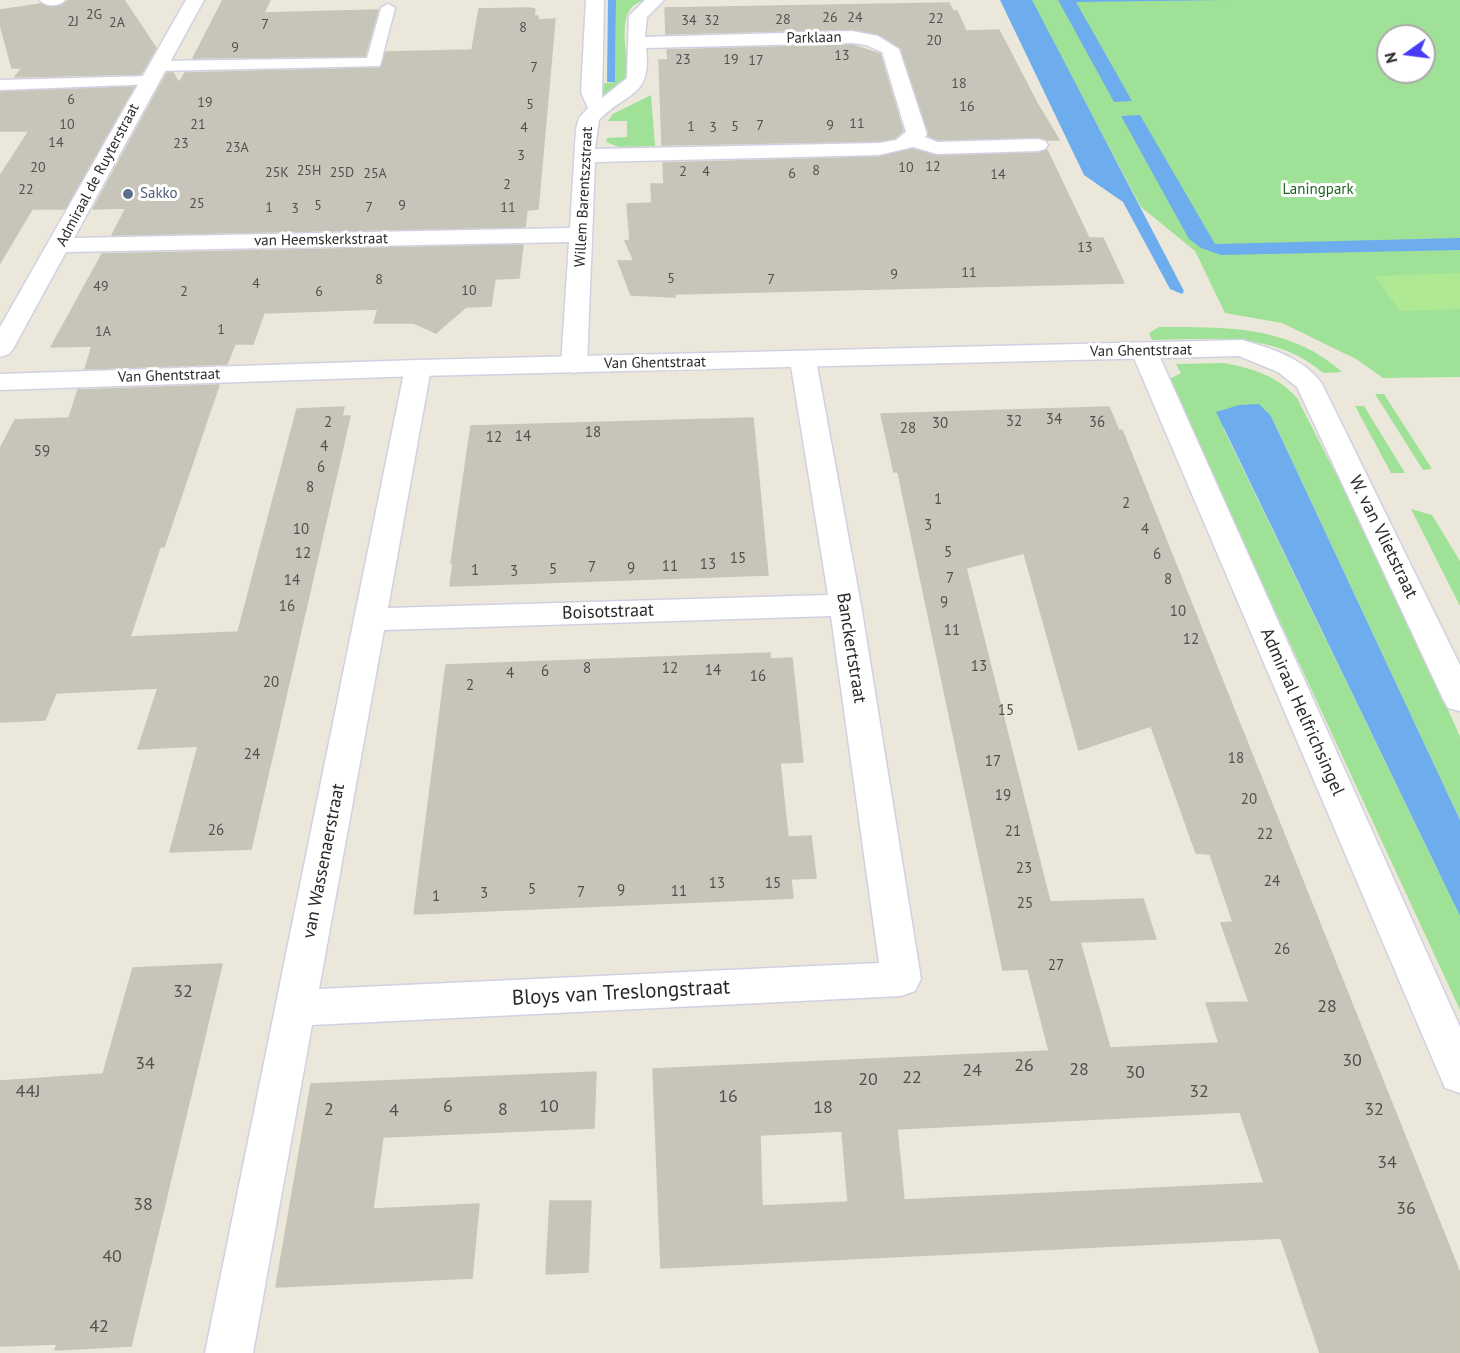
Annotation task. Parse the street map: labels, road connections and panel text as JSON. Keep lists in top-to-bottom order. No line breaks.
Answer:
{"streets":{"street":["Parklaan","Admiraal de Ruyterstraat","Willem Barentszstraat","van Heemskerkstraat","Van Ghentstraat","W. van Vlietstraat","Boisotstraat","Banckertstraat","Admiraal Helfrichsingel","van Wassenaerstraat","Bloys van Treslongstraat"]},"crossings":[["Admiraal de Ruyterstraat","van Heemskerkstraat"],["Willem Barentszstraat","van Heemskerkstraat"],["Willem Barentszstraat","Van Ghentstraat"],["Van Ghentstraat","W. van Vlietstraat"],["Van Ghentstraat","Banckertstraat"],["Van Ghentstraat","Admiraal Helfrichsingel"],["Van Ghentstraat","van Wassenaerstraat"],["Boisotstraat","Banckertstraat"],["Boisotstraat","van Wassenaerstraat"],["Banckertstraat","Bloys van Treslongstraat"],["van Wassenaerstraat","Bloys van Treslongstraat"]],"parks":["Laningpark"],"places":["Sakko"],"house_numbers":["2G","26","24","22","28","34","32","2J","2A","7","8","20","9","13","23","19","17","7","18","6","19","5","16","11","10","21","7","9","1","5","4","3","14","23","23A","3","12","20","10","25H","8","2","4","25K","25D","25A","6","14","2","22","25","5","9","1","7","11","3","13","11","9","5","8","7","4","49","10","2","6","1","1A","34","32","2","36","30","28","18","14","12","4","59","6","8","1","2","3","10","4","5","12","6","15","13","11","7","9","5","1","3","7","8","14","9","16","10","11","12","13","8","12","14","6","4","16","20","2","15","24","18","17","19","20","26","21","22","23","24","13","15","5","9","11","7","3","1","25","26","27","32","28","30","34","26","28","24","30","22","20","44J","32","16","6","10","18","2","8","32","4","34","38","36","40","42"],"north":"left"}
